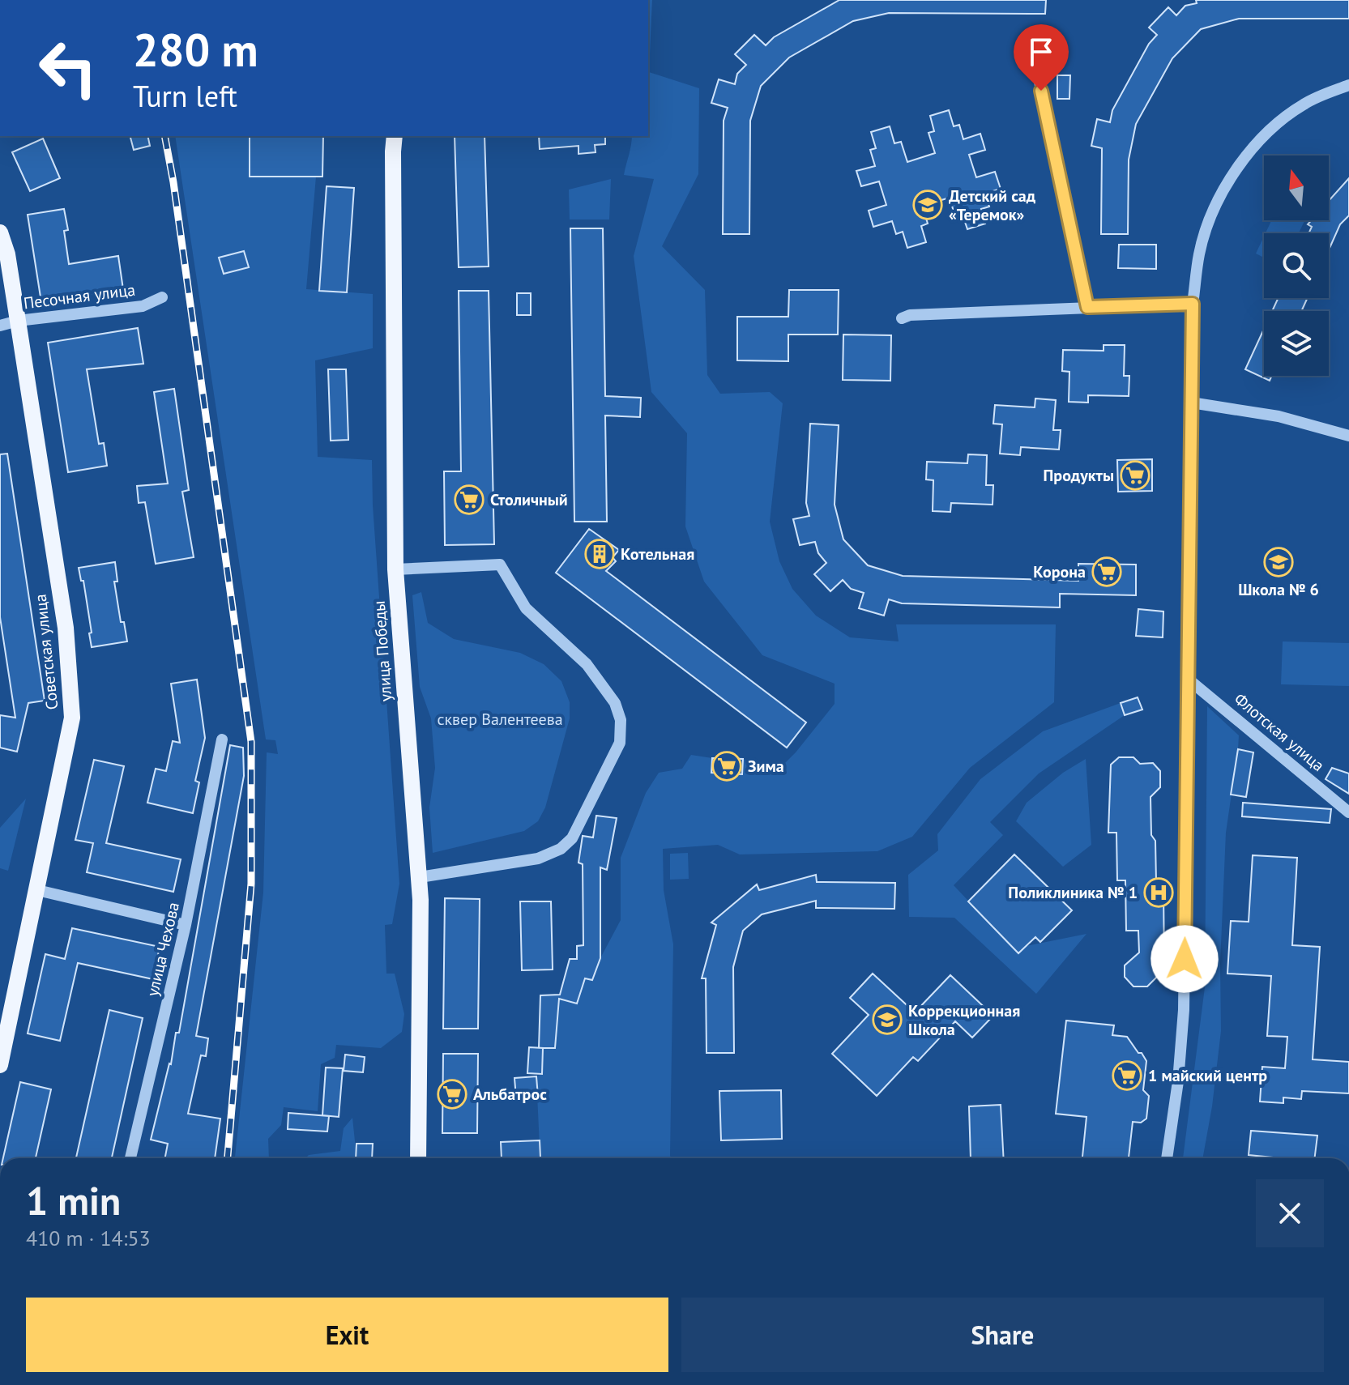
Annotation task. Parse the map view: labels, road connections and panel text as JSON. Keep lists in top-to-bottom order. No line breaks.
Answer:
{"streets":{"main road":["улица Победы","Советская улица"],"street":["Песочная улица","Флотская улица","улица Чехова"]},"crossings":[["Песочная улица","Советская улица"]],"parks":["сквер Валентеева"],"places":{"school or university":["Детский сад «Теремок»","Школа № 6","Коррекционная Школа"],"supermarket":["Продукты","Столичный","Корона","Зима","1 майский центр","Альбатрос"],"building":["Котельная"],"hospital":["Поликлиника № 1"]},"north":"top","page":{"turn":["280 m","Turn left"],"heading":["1 min","410 m · 14:53"],"buttons":["Exit","Share"]}}
